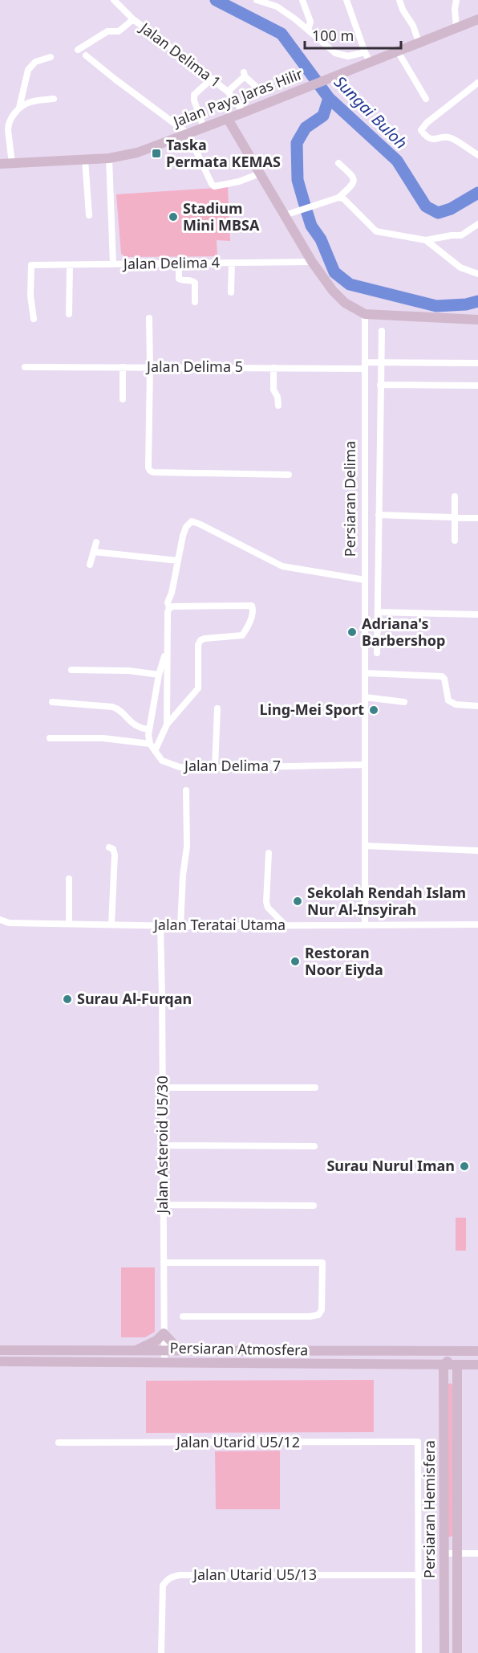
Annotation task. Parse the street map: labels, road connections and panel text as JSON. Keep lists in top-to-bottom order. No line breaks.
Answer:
{"streets":{"street":["Jalan Delima 1","Jalan Paya Jaras Hilir","Jalan Delima 4","Jalan Delima 5","Persiaran Delima","Jalan Delima 7","Jalan Teratai Utama","Jalan Asteroid U5/30","Persiaran Atmosfera","Jalan Utarid U5/12","Persiaran Hemisfera","Jalan Utarid U5/13"]},"crossings":[["Jalan Delima 1","Jalan Paya Jaras Hilir"],["Jalan Delima 5","Persiaran Delima"],["Persiaran Delima","Jalan Delima 7"],["Persiaran Delima","Jalan Teratai Utama"],["Jalan Teratai Utama","Jalan Asteroid U5/30"],["Jalan Asteroid U5/30","Persiaran Atmosfera"],["Persiaran Atmosfera","Persiaran Hemisfera"],["Jalan Utarid U5/12","Jalan Utarid U5/13"]],"water":["Sungai Buloh"],"places":{"transit":["Taska Permata KEMAS"],"other":["Stadium Mini MBSA","Adriana's Barbershop","Ling-Mei Sport","Sekolah Rendah Islam Nur Al-Insyirah","Restoran Noor Eiyda","Surau Al-Furqan","Surau Nurul Iman"]},"scale_bar":"100 m"}
